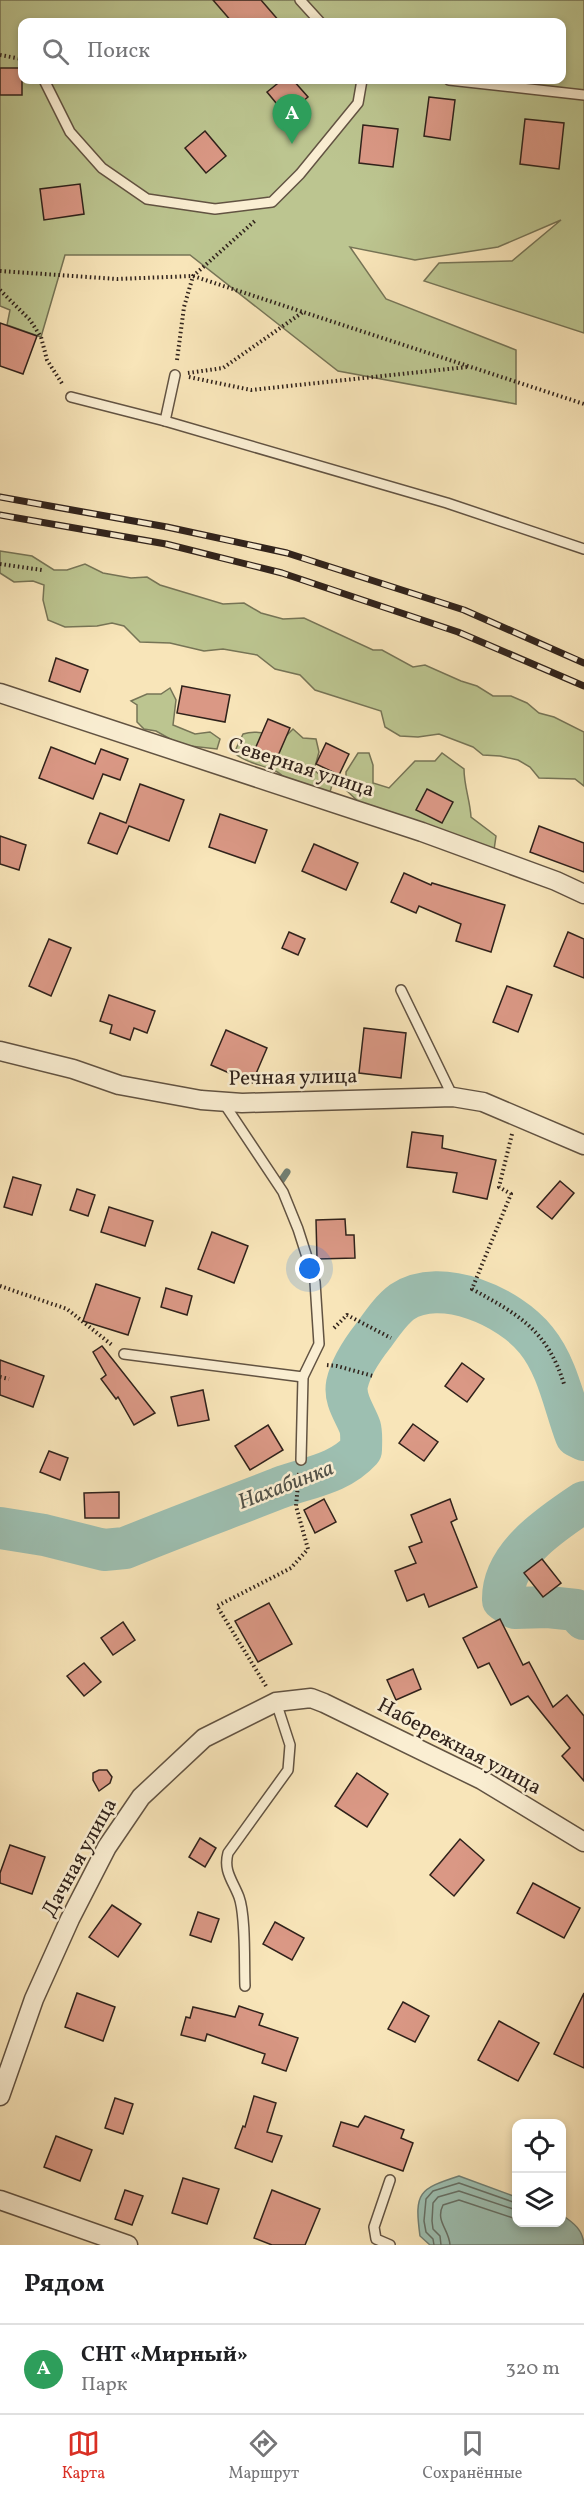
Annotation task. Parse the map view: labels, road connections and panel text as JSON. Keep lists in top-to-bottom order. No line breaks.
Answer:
{"streets":{"street":["Северная улица","Речная улица","Набережная улица","Дачная улица"]},"crossings":[["Набережная улица","Дачная улица"]],"water":["Нахабинка"],"page":{"search":"Поиск","pins":"A","heading":"Рядом","list":[{"mark":"A","name":"СНТ «Мирный»","note":"Парк","value":"320 m"}],"nav":["Карта","Маршрут","Сохранённые"]}}
